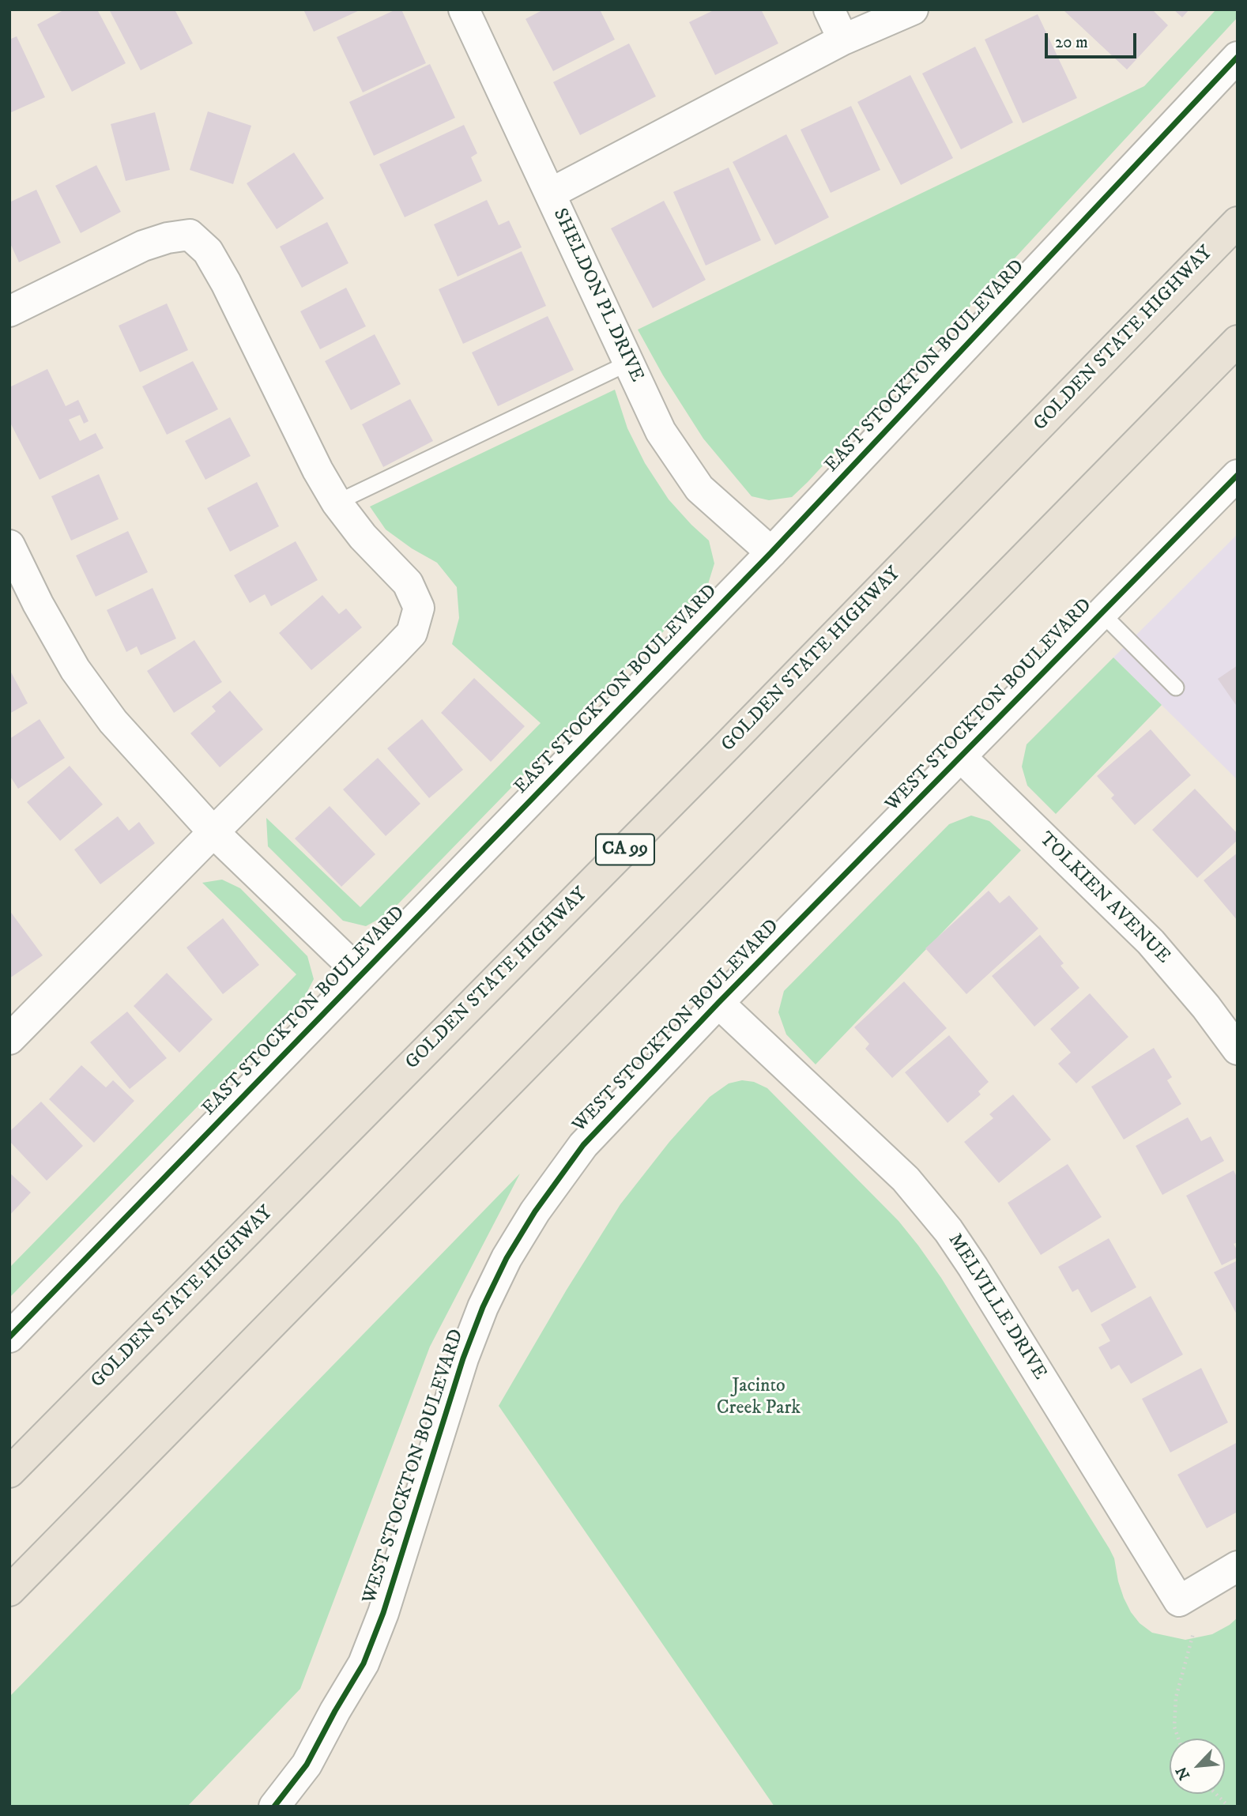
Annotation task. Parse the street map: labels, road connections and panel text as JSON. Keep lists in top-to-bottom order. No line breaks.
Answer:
{"streets":{"highway":["GOLDEN STATE HIGHWAY","CA 99"],"street":["SHELDON PL DRIVE","EAST STOCKTON BOULEVARD","WEST STOCKTON BOULEVARD","TOLKIEN AVENUE","MELVILLE DRIVE"]},"crossings":[["SHELDON PL DRIVE","EAST STOCKTON BOULEVARD"],["WEST STOCKTON BOULEVARD","TOLKIEN AVENUE"],["WEST STOCKTON BOULEVARD","MELVILLE DRIVE"]],"parks":["Jacinto Creek Park"],"scale_bar":"20 m","north":"bottom left"}
